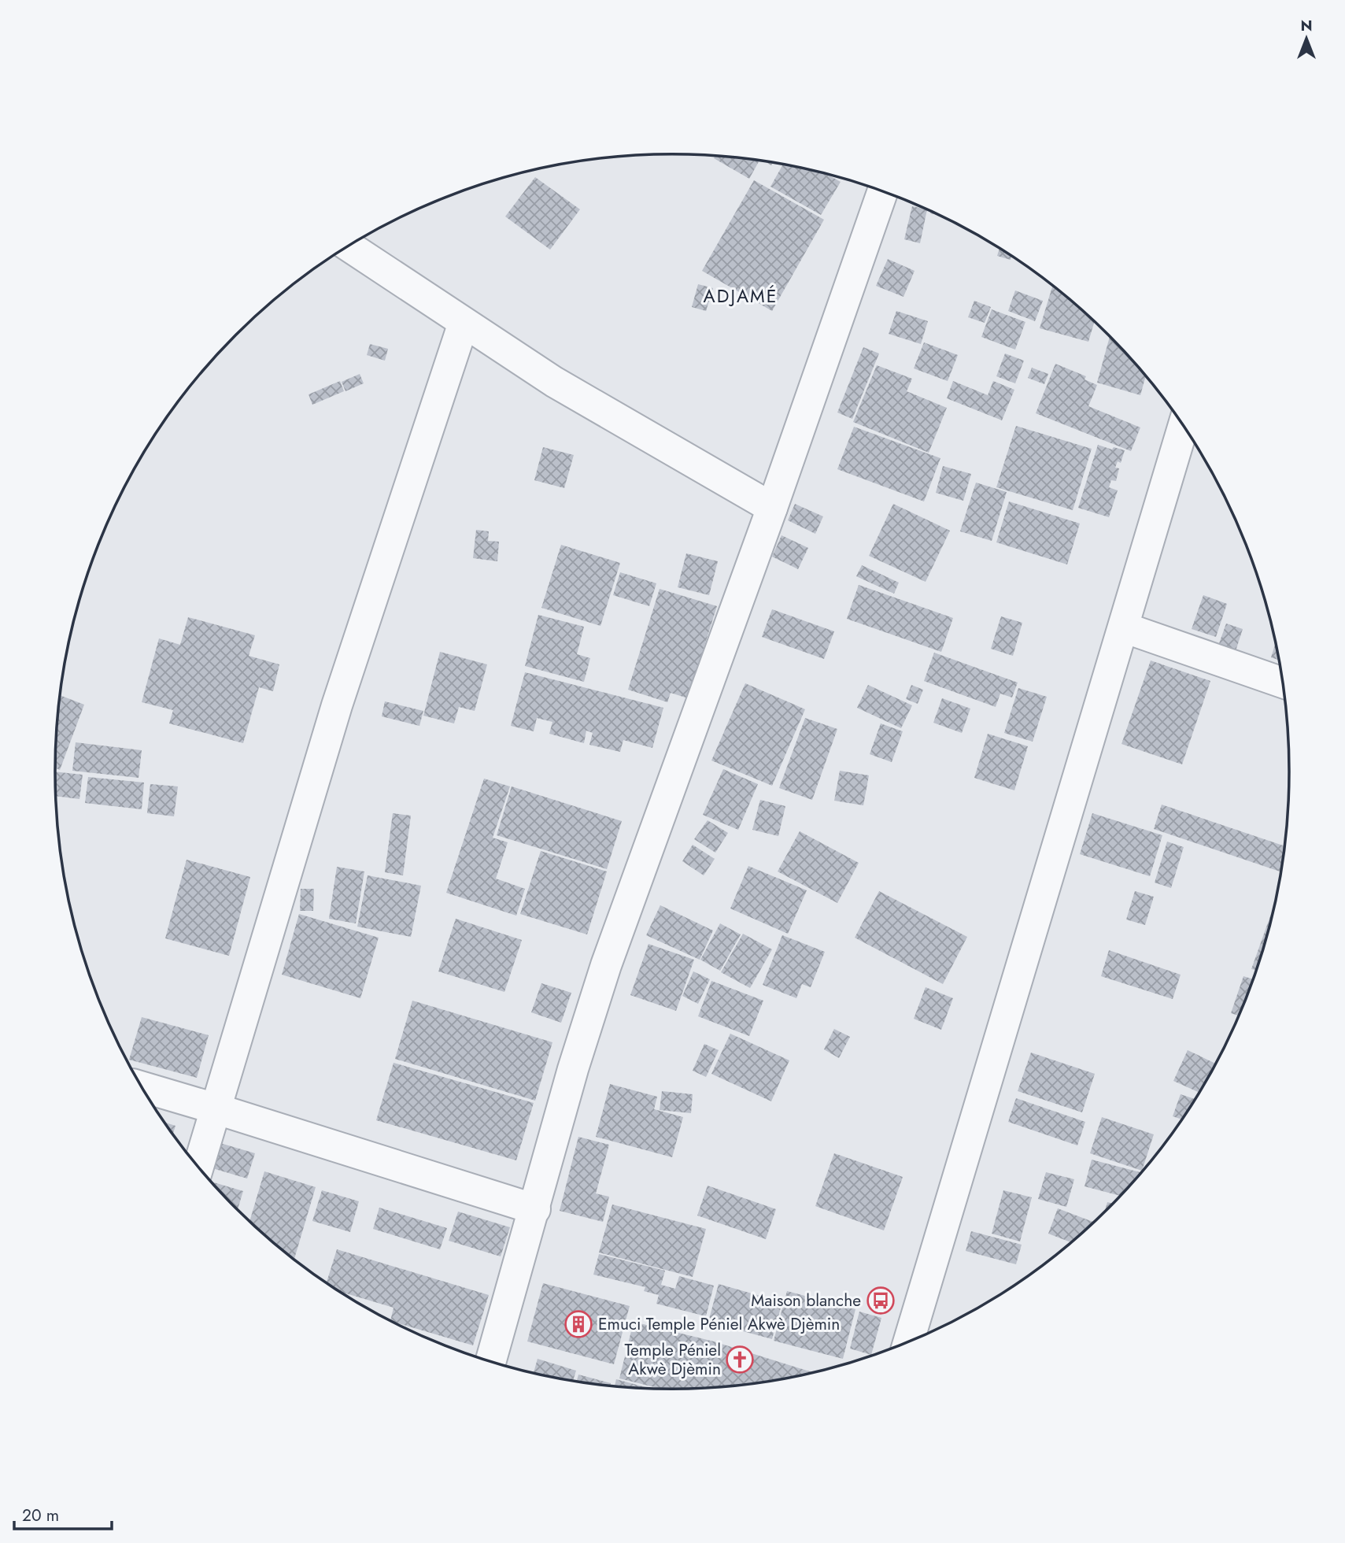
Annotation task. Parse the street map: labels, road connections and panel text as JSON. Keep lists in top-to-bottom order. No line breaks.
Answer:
{"districts":["ADJAMÉ"],"places":{"bus stop":["Maison blanche"],"building":["Emuci Temple Péniel Akwè Djèmin"],"church":["Temple Péniel Akwè Djèmin"]},"scale_bar":"20 m","north":"top"}
